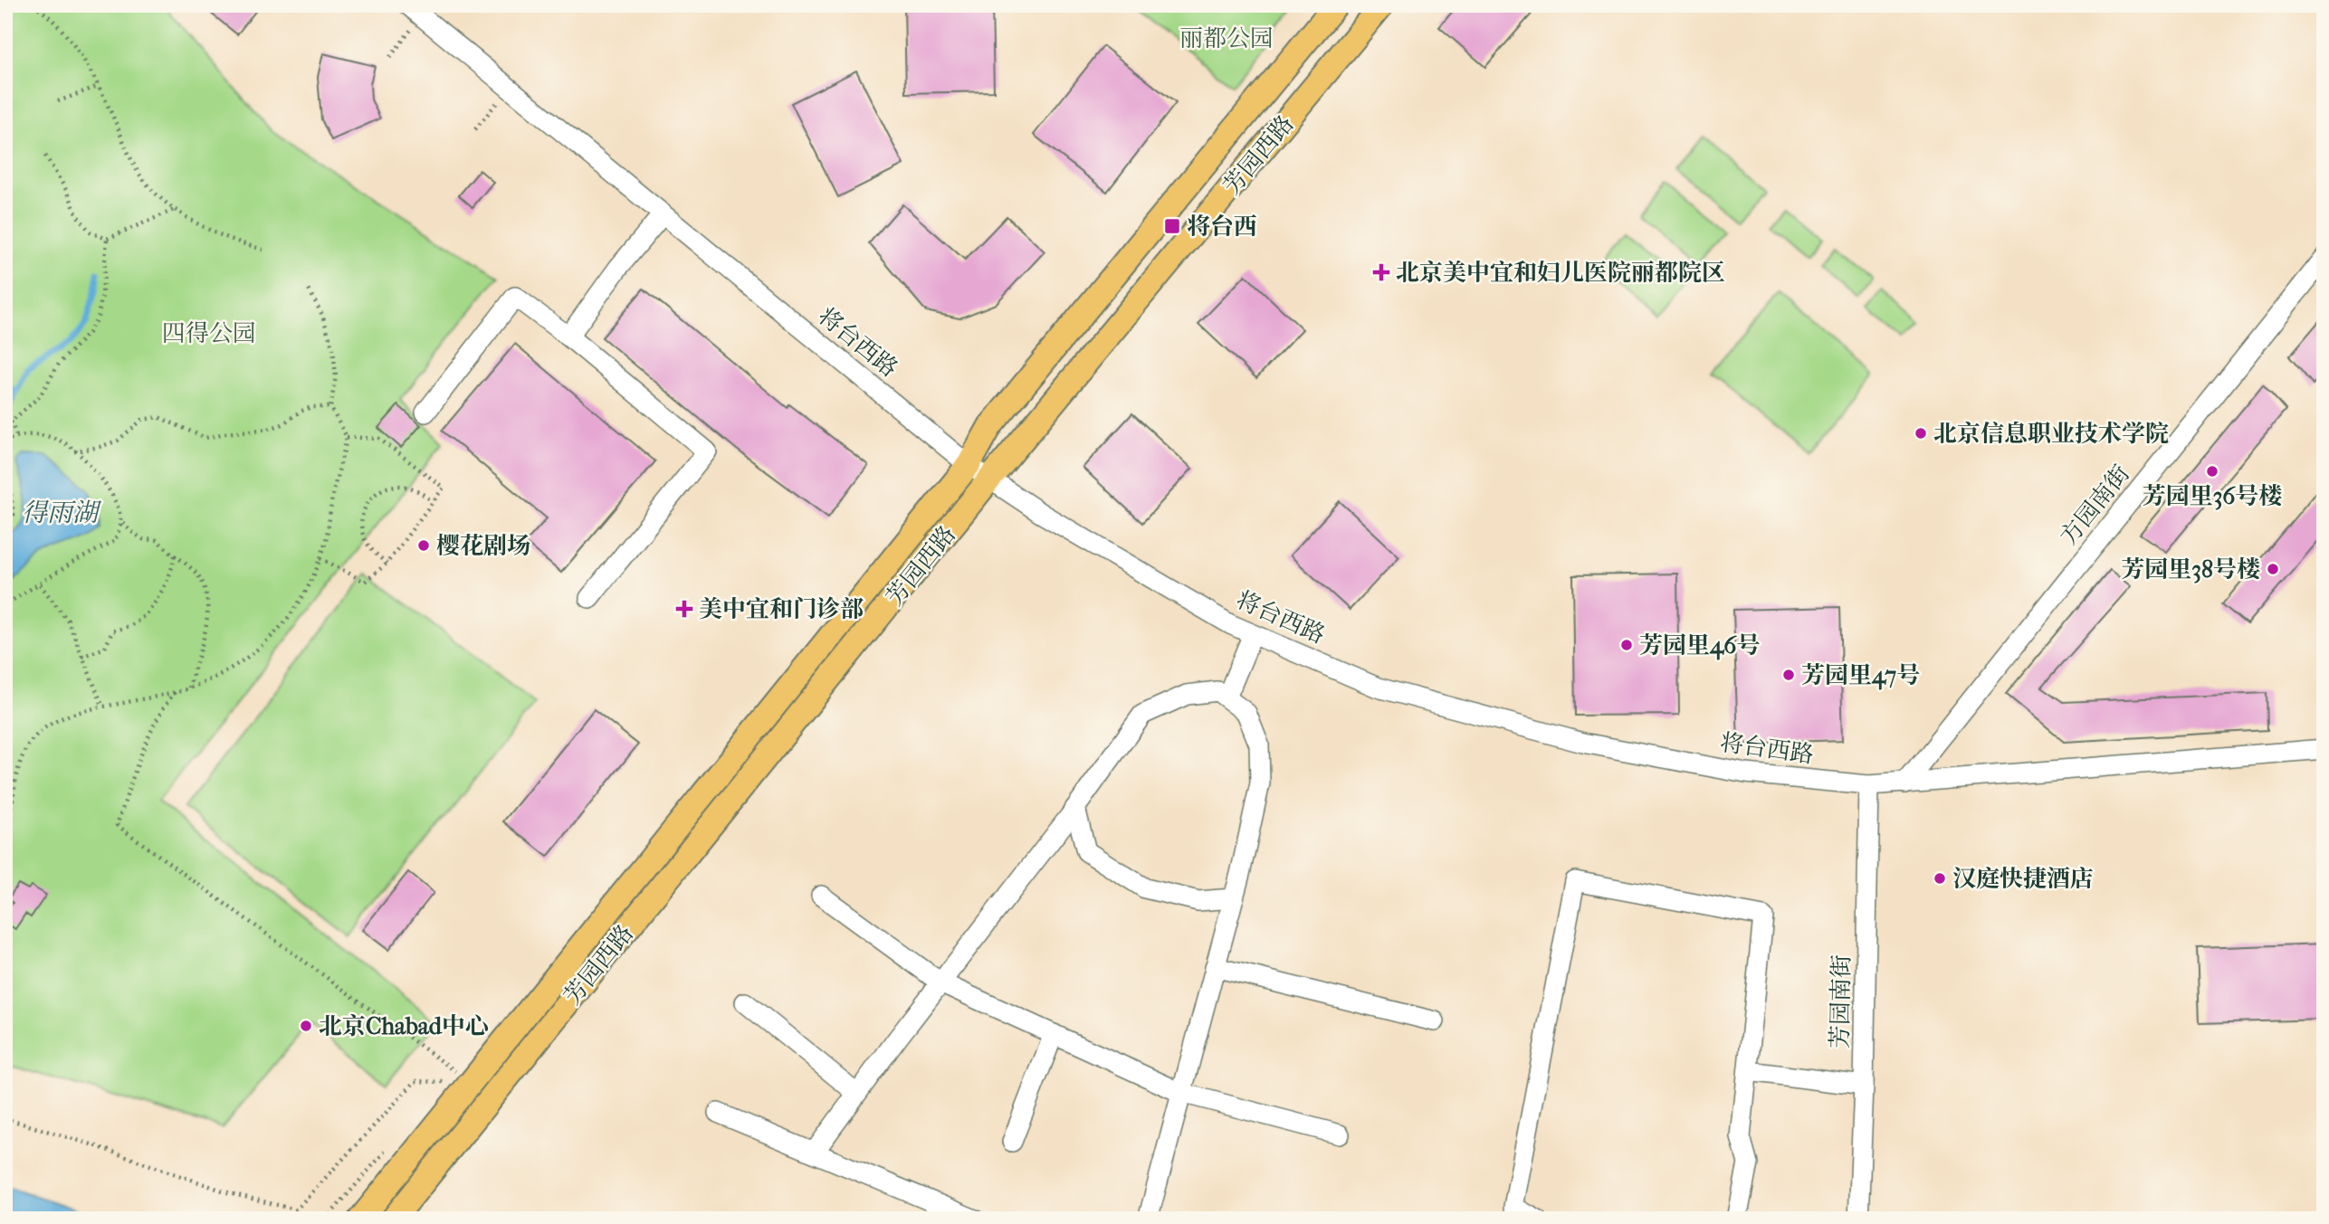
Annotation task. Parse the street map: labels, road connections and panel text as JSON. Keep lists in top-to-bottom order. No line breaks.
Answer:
{"streets":{"main road":["芳园西路"],"street":["将台西路","方园南街","芳园南街"]},"crossings":[["芳园西路","将台西路"],["将台西路","方园南街"],["将台西路","芳园南街"]],"water":["得雨湖"],"parks":["丽都公园","四得公园"],"places":{"transit":["将台西"],"health":["北京美中宜和妇儿医院丽都院区","美中宜和门诊部"],"other":["北京信息职业技术学院","芳园里36号楼","樱花剧场","芳园里38号楼","芳园里46号","芳园里47号","汉庭快捷酒店","北京Chabad中心"]}}
